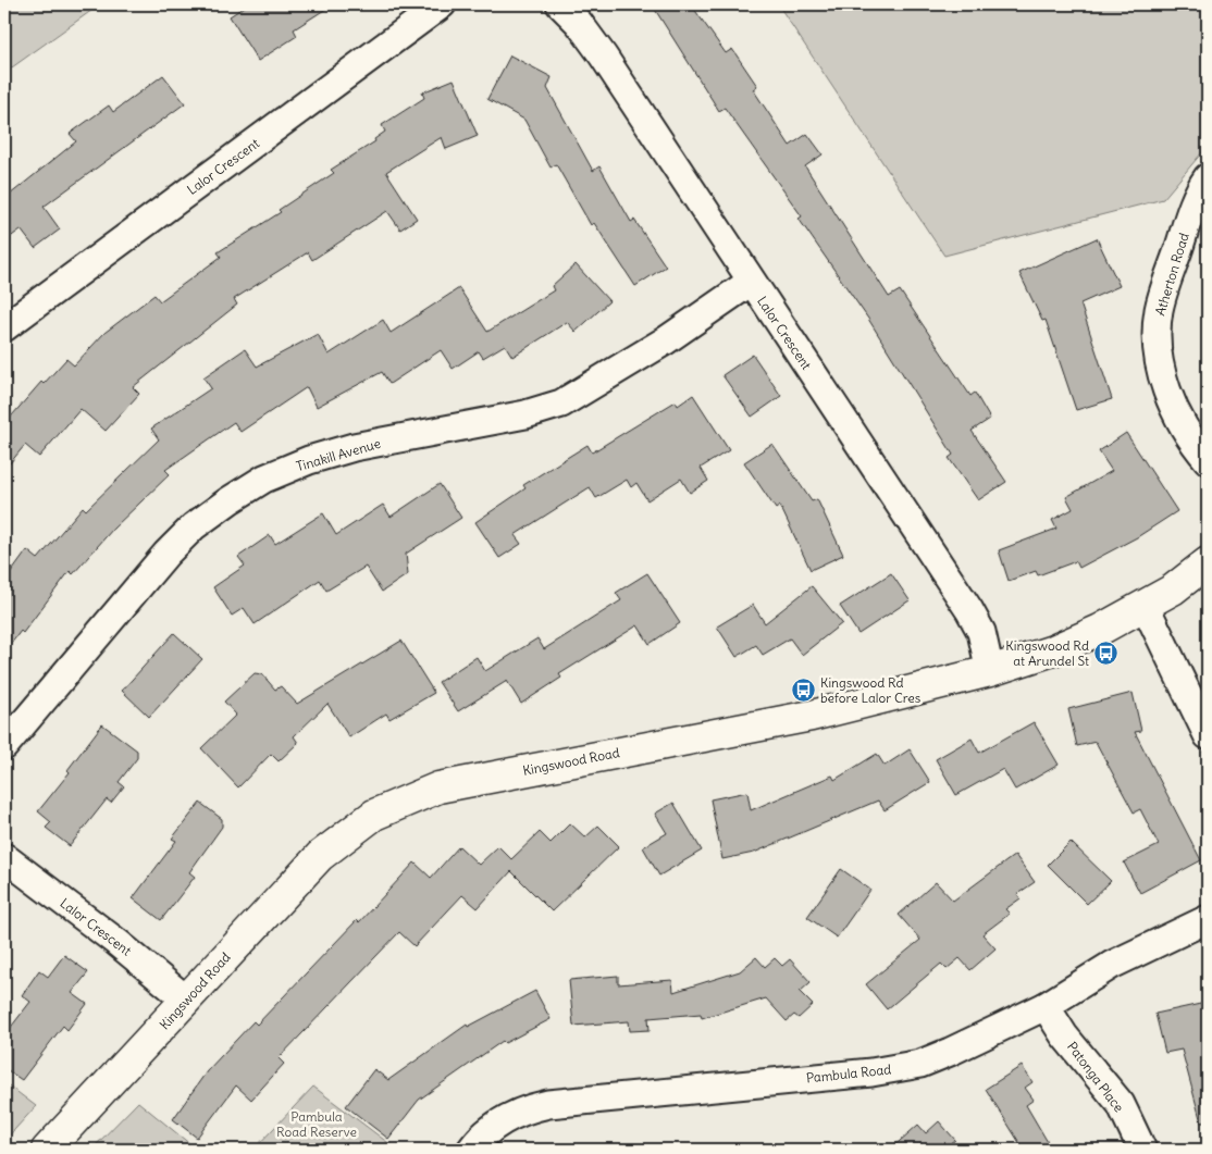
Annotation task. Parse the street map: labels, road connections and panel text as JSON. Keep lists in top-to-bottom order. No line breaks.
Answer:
{"streets":{"street":["Lalor Crescent","Atherton Road","Tinakill Avenue","Kingswood Road","Pambula Road","Patonga Place"]},"crossings":[["Lalor Crescent","Tinakill Avenue"],["Lalor Crescent","Kingswood Road"],["Pambula Road","Patonga Place"]],"parks":["Pambula Road Reserve"],"places":{"bus stop":["Kingswood Rd at Arundel St","Kingswood Rd before Lalor Cres"]}}
